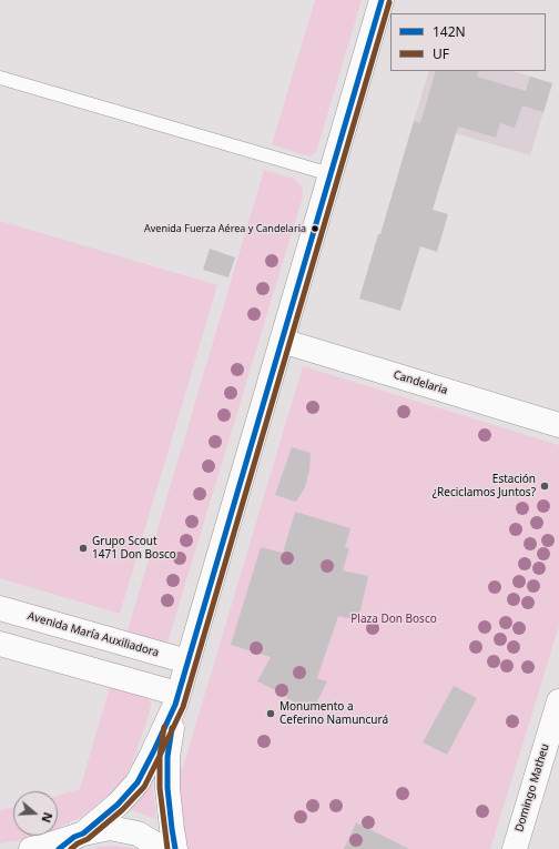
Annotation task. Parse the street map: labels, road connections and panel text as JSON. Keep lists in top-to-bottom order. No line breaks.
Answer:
{"streets":{"main road":["Candelaria","Avenida María Auxiliadora","Domingo Matheu"]},"parks":["Plaza Don Bosco"],"places":["Avenida Fuerza Aérea y Candelaria","Estación ¿Reciclamos Juntos?","Grupo Scout 1471 Don Bosco","Monumento a Ceferino Namuncurá"],"lines":["transit line 142N","transit line UF"],"legend":["142N","UF"],"north":"right"}
